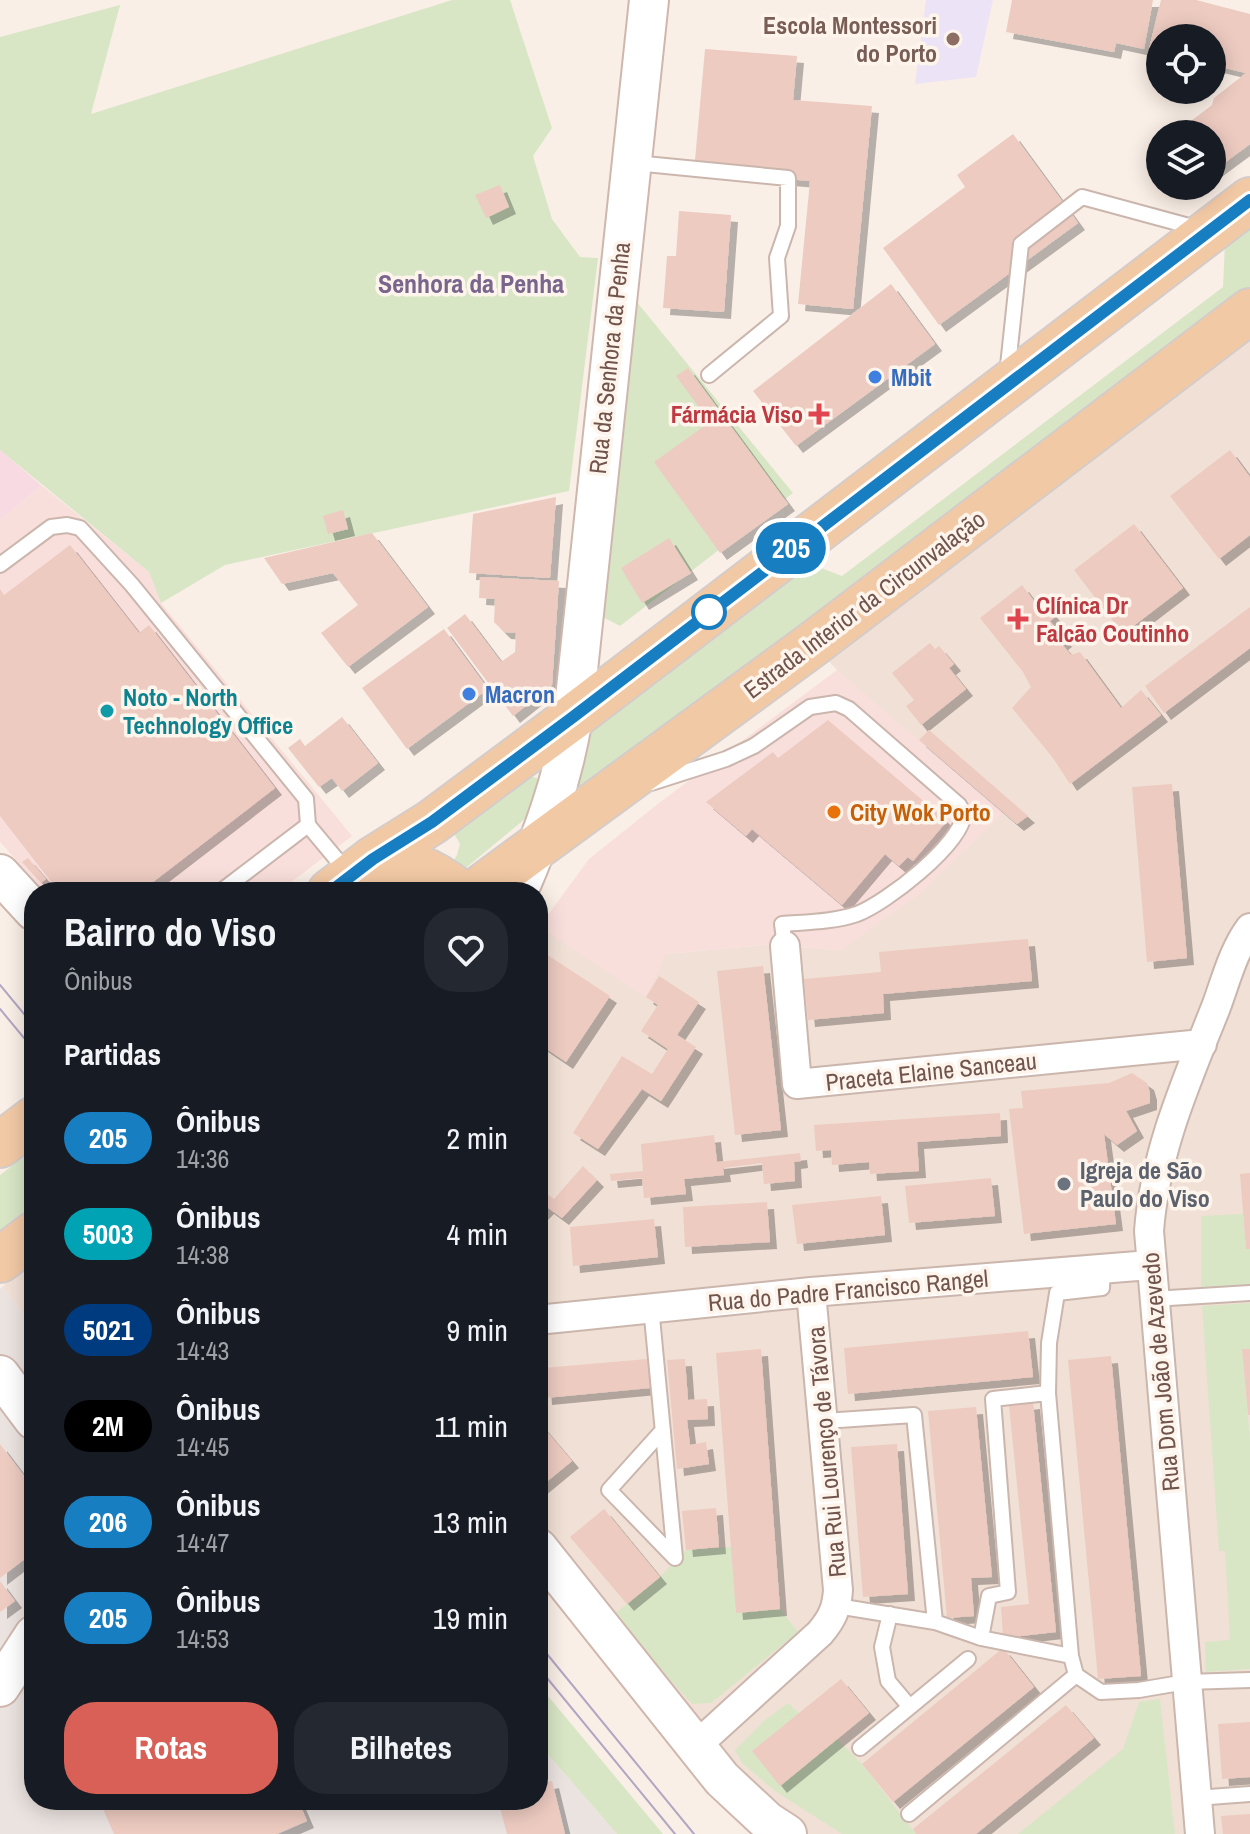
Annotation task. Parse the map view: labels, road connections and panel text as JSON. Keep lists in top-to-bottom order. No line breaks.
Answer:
{"streets":{"main road":["Estrada Interior da Circunvalação"],"street":["Rua da Senhora da Penha","Praceta Elaine Sanceau","Rua do Padre Francisco Rangel","Rua Dom João de Azevedo","Rua Rui Lourenço de Távora"]},"crossings":[["Rua da Senhora da Penha","Estrada Interior da Circunvalação"],["Praceta Elaine Sanceau","Rua Dom João de Azevedo"],["Rua do Padre Francisco Rangel","Rua Dom João de Azevedo"],["Rua do Padre Francisco Rangel","Rua Rui Lourenço de Távora"]],"districts":["Senhora da Penha"],"places":{"other":["Escola Montessori do Porto","Mbit","Macron","Noto - North Technology Office","City Wok Porto","Igreja de São Paulo do Viso"],"health":["Fármácia Viso","Clínica Dr Falcão Coutinho"]},"lines":["bus line 205"],"page":{"on_map":"205","heading":[["Bairro do Viso","Ônibus"],"Partidas"],"list":[{"mark":"205","name":"Ônibus","note":"14:36","value":"2 min"},{"mark":"5003","name":"Ônibus","note":"14:38","value":"4 min"},{"mark":"5021","name":"Ônibus","note":"14:43","value":"9 min"},{"mark":"2M","name":"Ônibus","note":"14:45","value":"11 min"},{"mark":"206","name":"Ônibus","note":"14:47","value":"13 min"},{"mark":"205","name":"Ônibus","note":"14:53","value":"19 min"}],"buttons":["Rotas","Bilhetes"]}}
